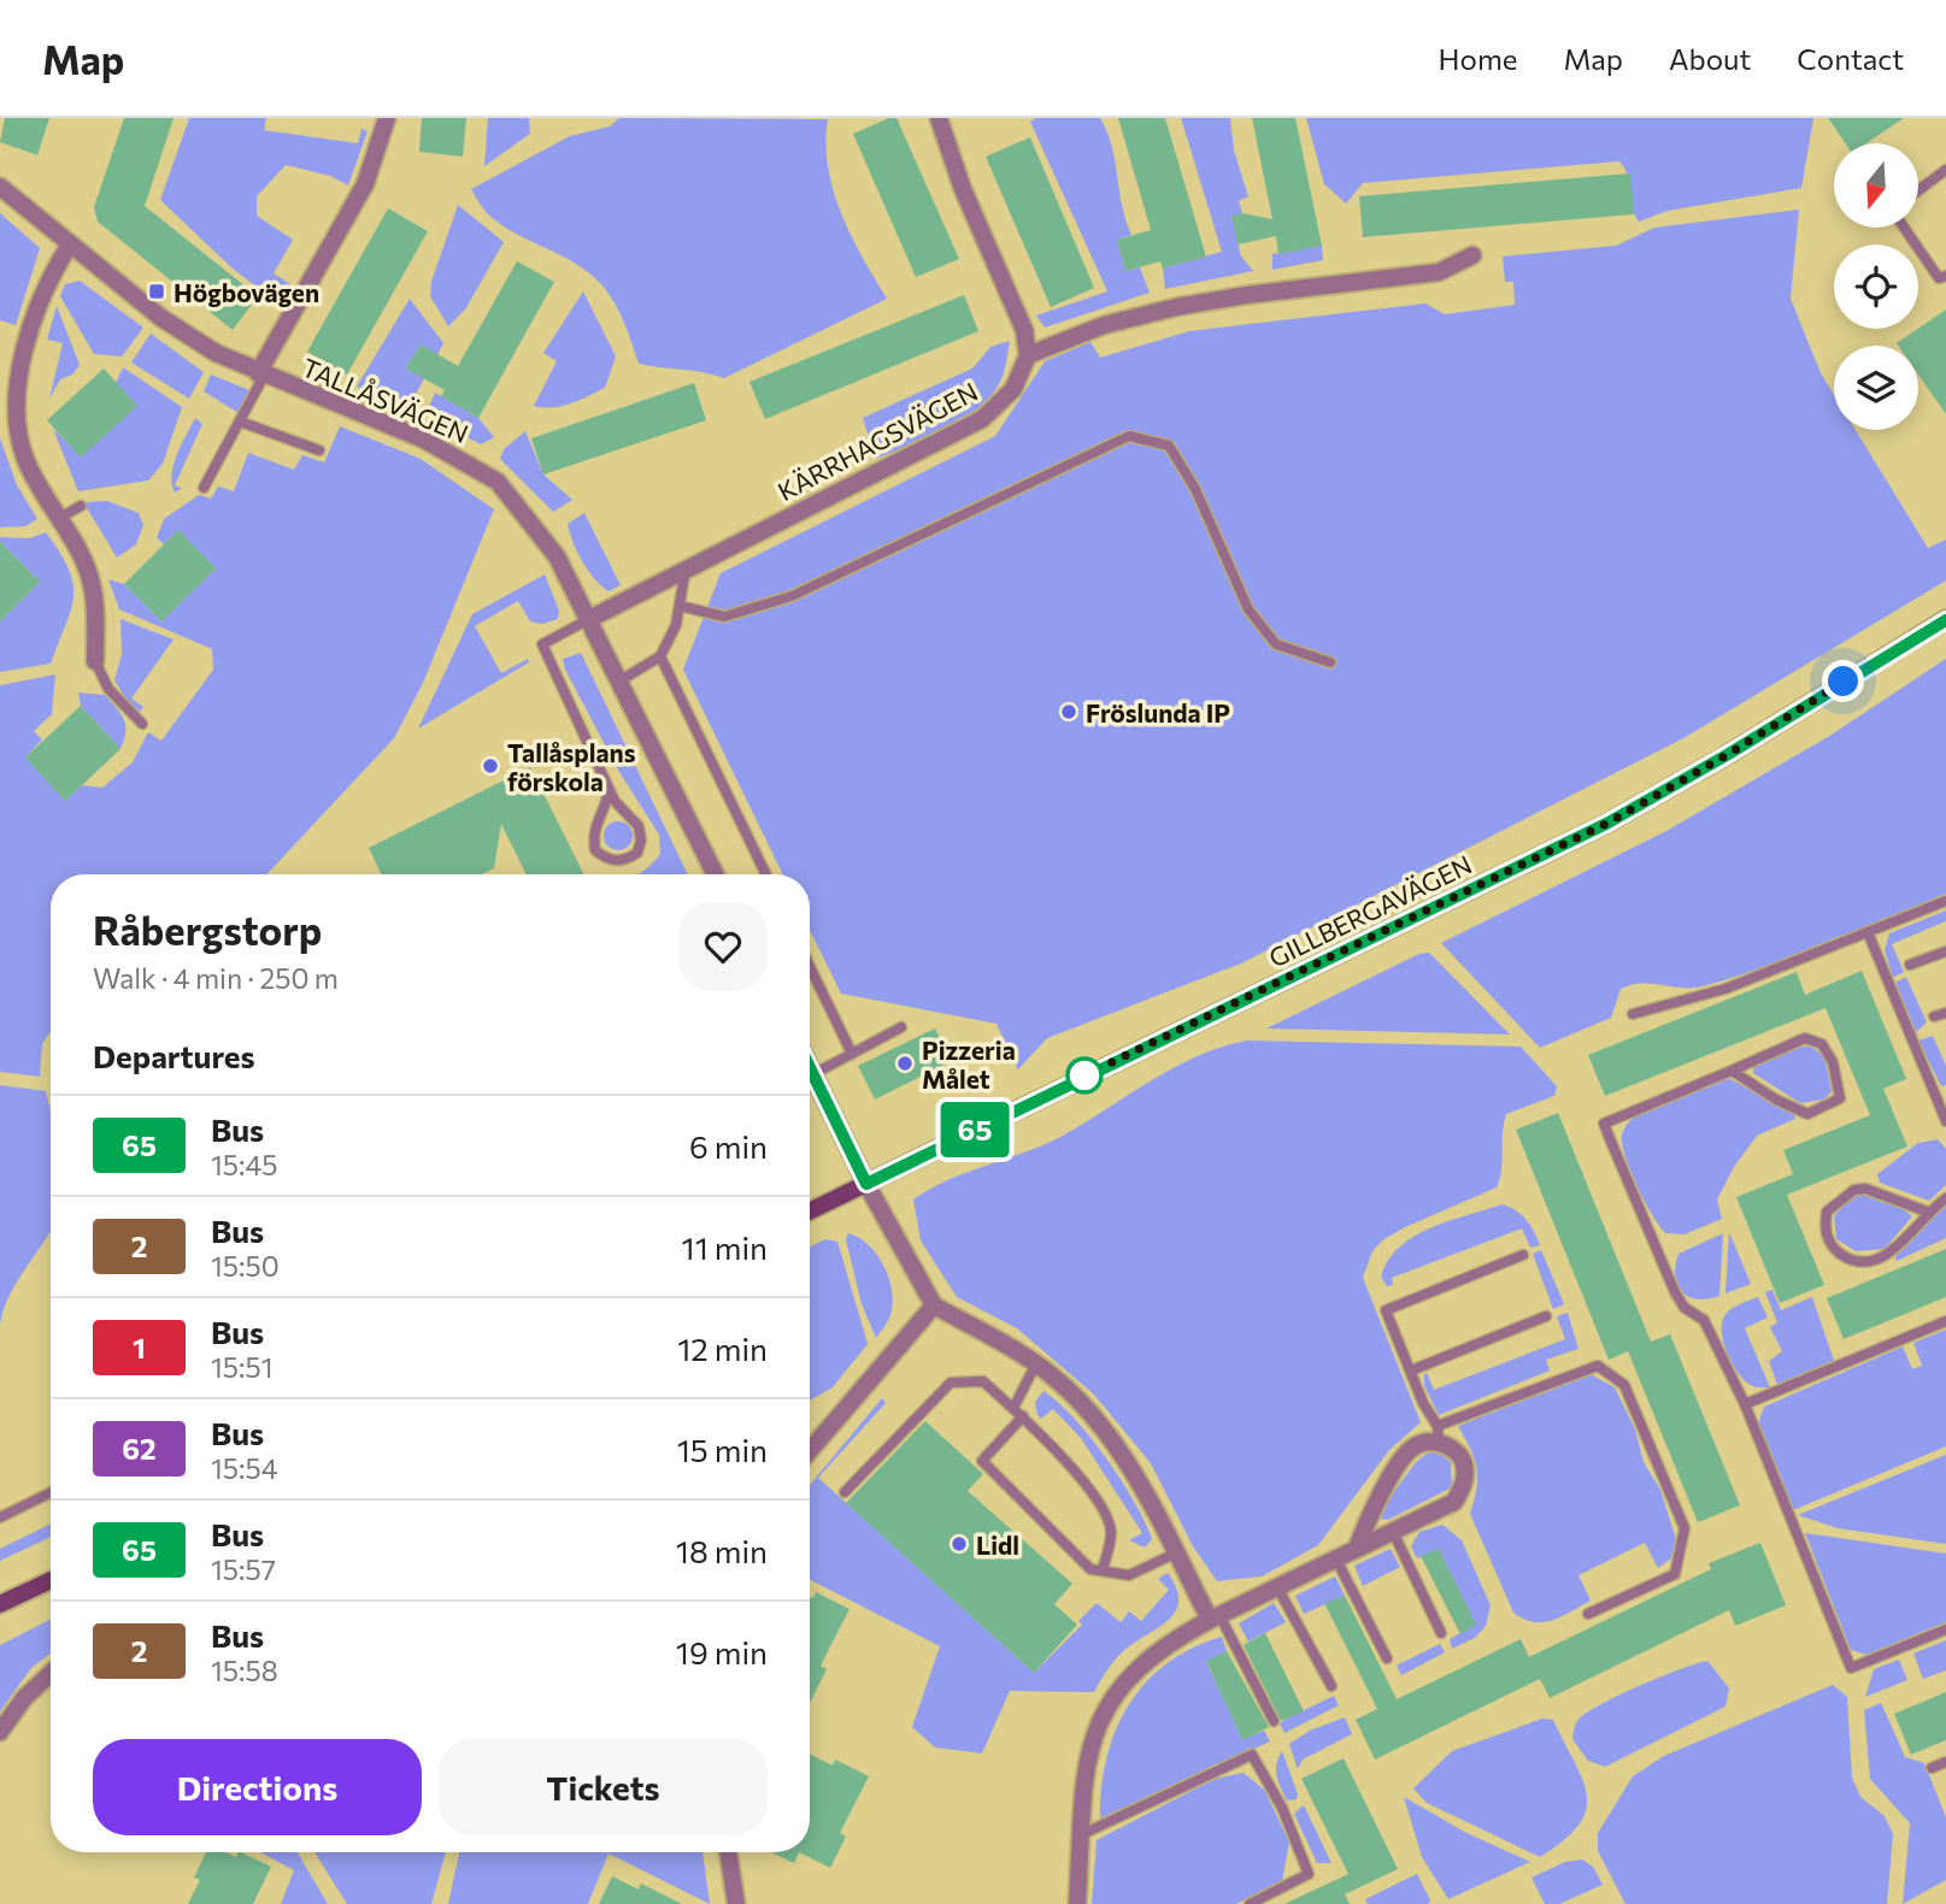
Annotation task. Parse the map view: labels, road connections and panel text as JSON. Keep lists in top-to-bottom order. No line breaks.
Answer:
{"streets":{"street":["TALLÅSVÄGEN","KÄRRHAGSVÄGEN","GILLBERGAVÄGEN"]},"crossings":[["TALLÅSVÄGEN","KÄRRHAGSVÄGEN"]],"places":{"transit":["Högbovägen"],"other":["Fröslunda IP","Tallåsplans förskola","Pizzeria Målet","Lidl"]},"lines":["bus line 65"],"north":"bottom","page":{"header":"Map","nav":["Home","Map","About","Contact"],"on_map":"65","heading":[["Råbergstorp","Walk · 4 min · 250 m"],"Departures"],"list":[{"mark":"65","name":"Bus","note":"15:45","value":"6 min"},{"mark":"2","name":"Bus","note":"15:50","value":"11 min"},{"mark":"1","name":"Bus","note":"15:51","value":"12 min"},{"mark":"62","name":"Bus","note":"15:54","value":"15 min"},{"mark":"65","name":"Bus","note":"15:57","value":"18 min"},{"mark":"2","name":"Bus","note":"15:58","value":"19 min"}],"buttons":["Directions","Tickets"]}}
